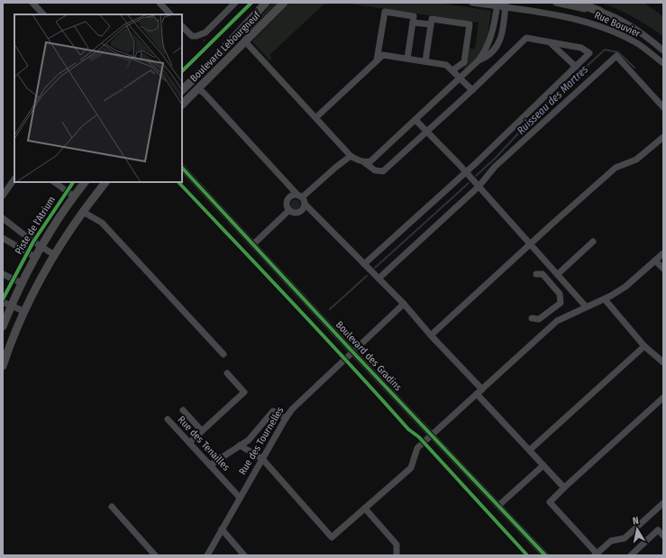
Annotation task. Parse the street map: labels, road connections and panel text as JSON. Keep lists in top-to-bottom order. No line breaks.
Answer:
{"streets":{"main road":["Boulevard Lebourgneuf"],"street":["Rue Bouvier","Boulevard des Gradins","Rue des Tournelles","Rue des Tenailles"],"cycle path":["Piste de l'Atrium"]},"crossings":[["Boulevard des Gradins","Rue des Tournelles"],["Rue des Tournelles","Rue des Tenailles"]],"water":["Ruisseau des Martres"],"north":"top"}
